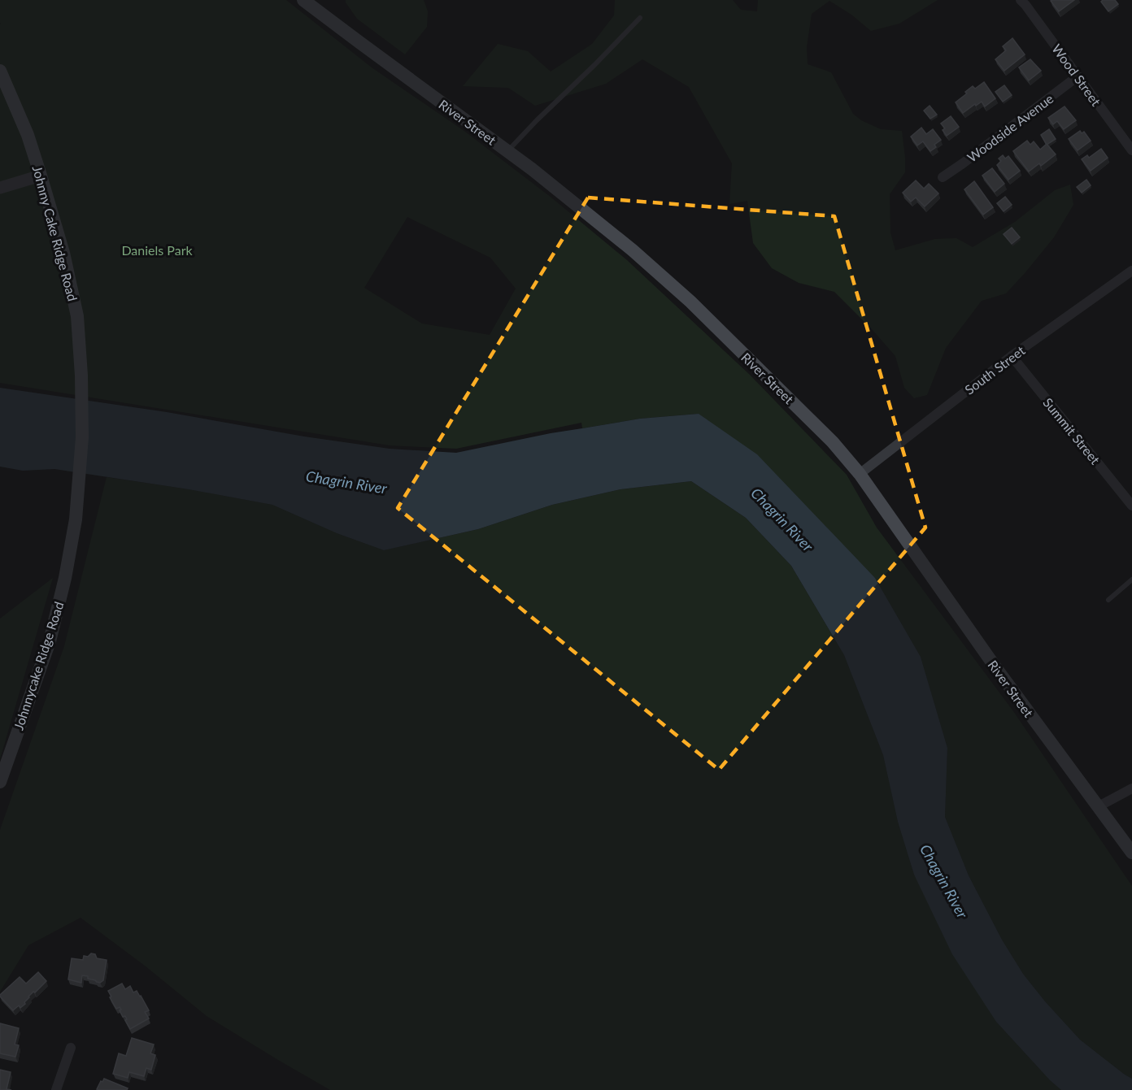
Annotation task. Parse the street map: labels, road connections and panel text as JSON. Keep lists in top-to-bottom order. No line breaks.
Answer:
{"streets":{"main road":["River Street","Johnny Cake Ridge Road","Johnnycake Ridge Road"],"street":["Wood Street","Woodside Avenue","South Street","Summit Street"]},"crossings":[["Wood Street","Woodside Avenue"],["River Street","South Street"],["Johnny Cake Ridge Road","Johnnycake Ridge Road"],["South Street","Summit Street"]],"water":["Chagrin River"],"parks":["Daniels Park"]}
